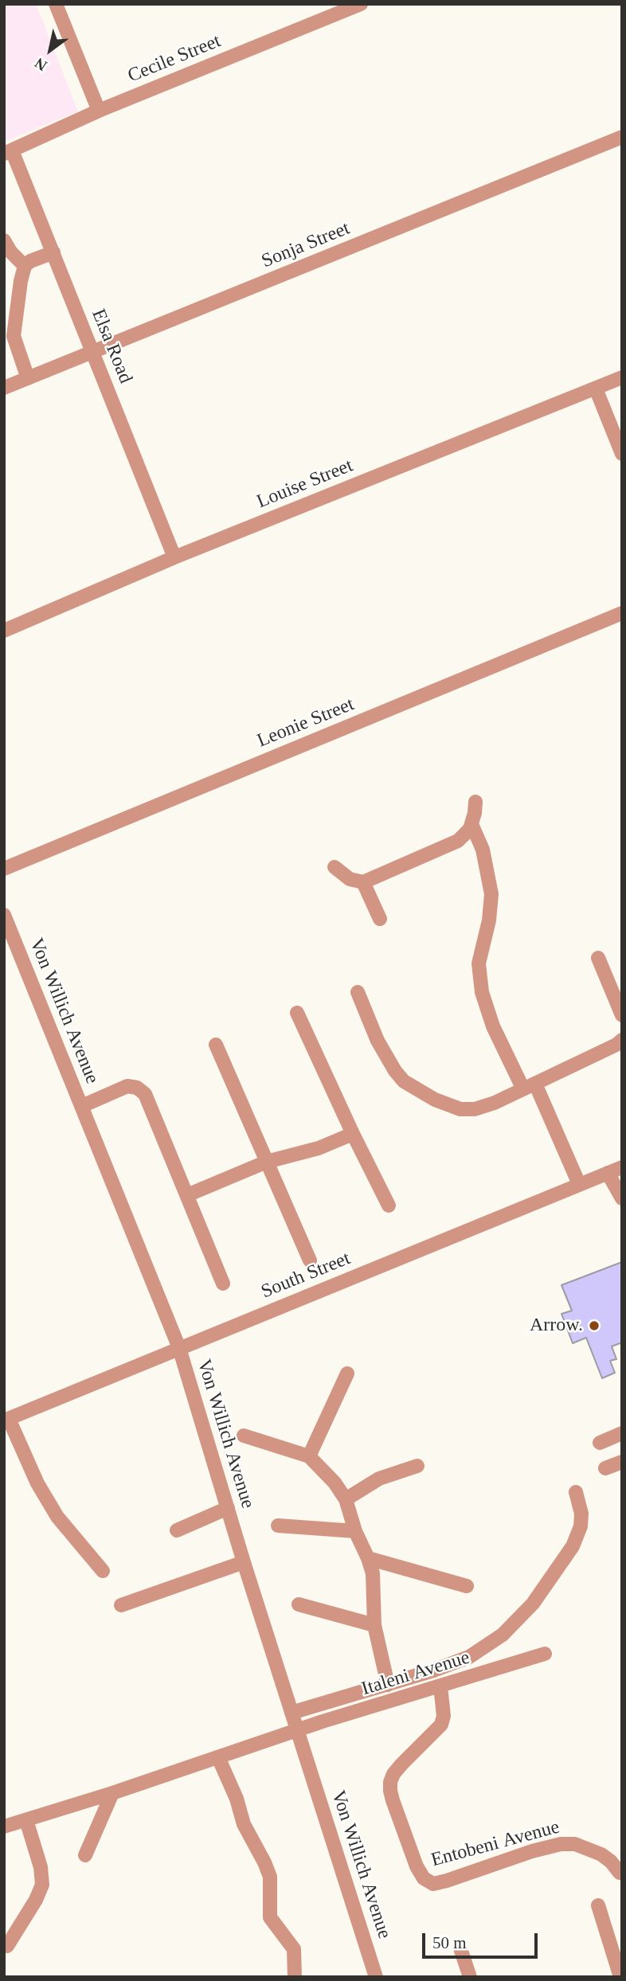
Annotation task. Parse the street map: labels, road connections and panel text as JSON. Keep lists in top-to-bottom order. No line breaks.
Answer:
{"streets":{"street":["Cecile Street","Sonja Street","Elsa Road","Louise Street","Leonie Street","Von Willich Avenue","South Street","Italeni Avenue","Entobeni Avenue"]},"crossings":[["Cecile Street","Elsa Road"],["Sonja Street","Elsa Road"],["Elsa Road","Louise Street"],["Von Willich Avenue","South Street"],["Von Willich Avenue","Italeni Avenue"],["Italeni Avenue","Entobeni Avenue"]],"places":["Arrow."],"scale_bar":"50 m","north":"bottom left"}
